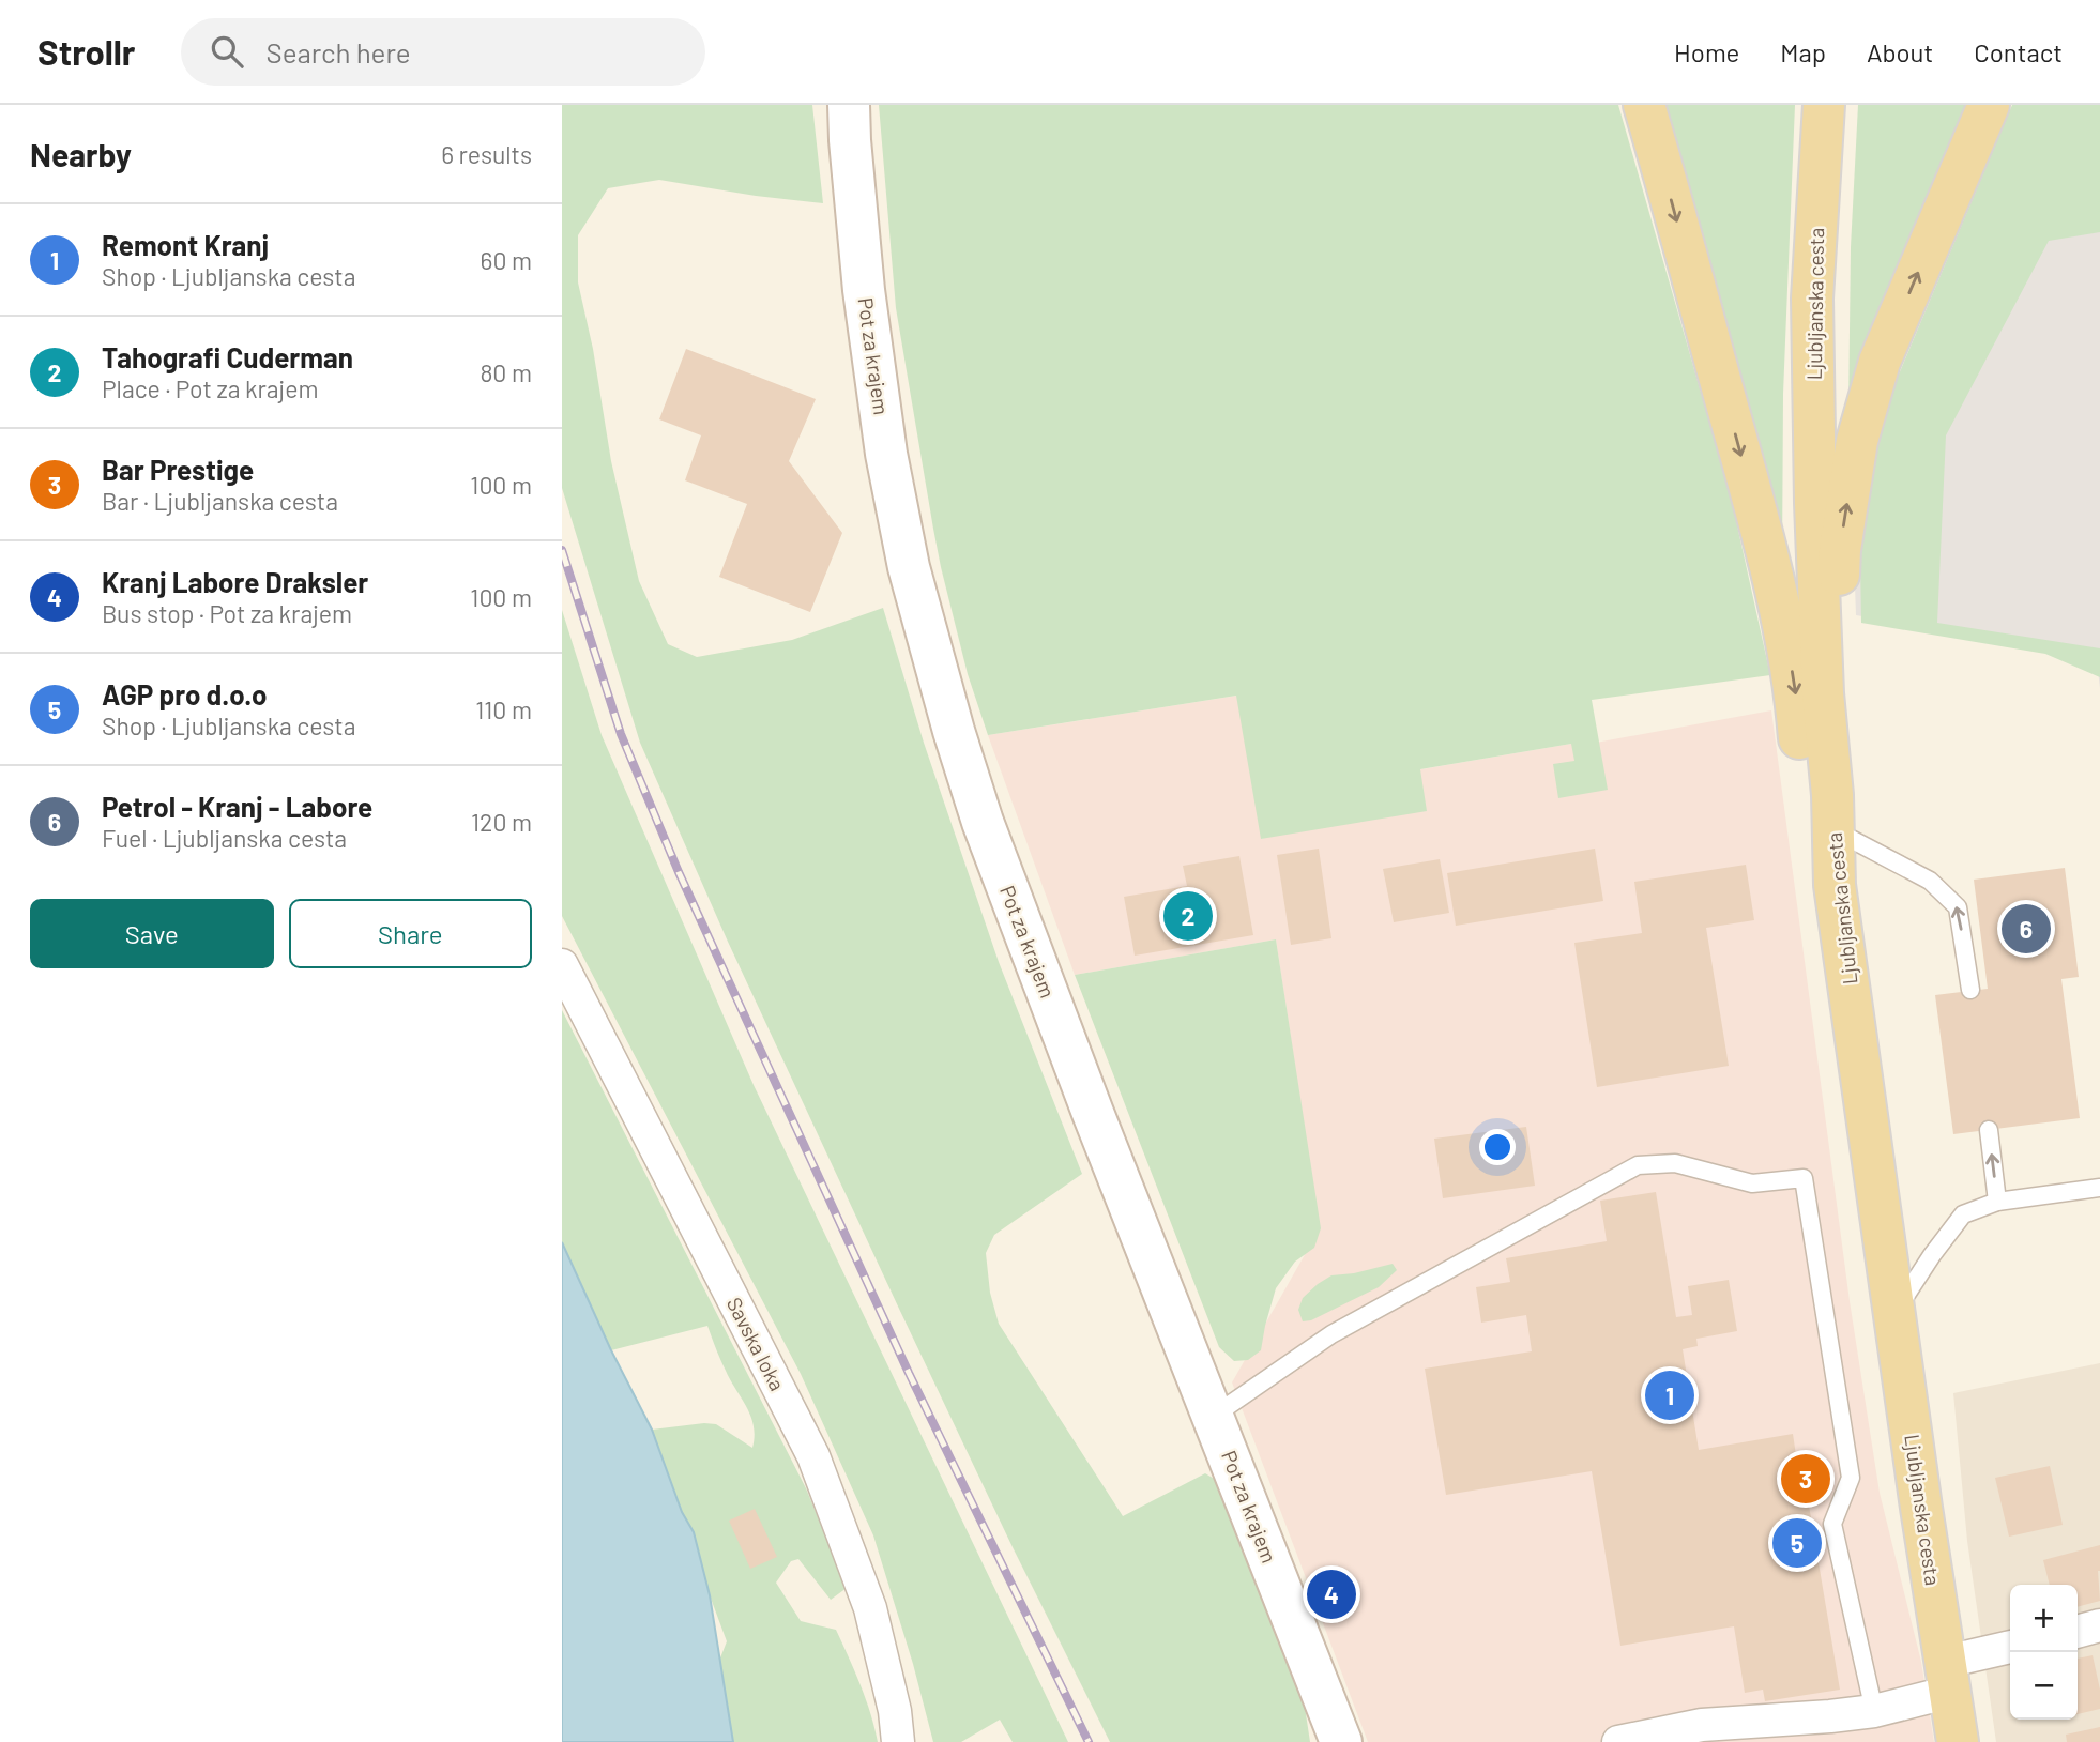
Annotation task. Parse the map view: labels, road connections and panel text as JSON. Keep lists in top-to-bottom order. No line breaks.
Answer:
{"streets":{"main road":["Ljubljanska cesta"],"street":["Pot za krajem","Savska loka"]},"page":{"header":"Strollr","search":"Search here","nav":["Home","Map","About","Contact"],"heading":["Nearby","6 results"],"list":[{"mark":"1","name":"Remont Kranj","note":"Shop · Ljubljanska cesta","value":"60 m"},{"mark":"2","name":"Tahografi Cuderman","note":"Place · Pot za krajem","value":"80 m"},{"mark":"3","name":"Bar Prestige","note":"Bar · Ljubljanska cesta","value":"100 m"},{"mark":"4","name":"Kranj Labore Draksler","note":"Bus stop · Pot za krajem","value":"100 m"},{"mark":"5","name":"AGP pro d.o.o","note":"Shop · Ljubljanska cesta","value":"110 m"},{"mark":"6","name":"Petrol - Kranj - Labore","note":"Fuel · Ljubljanska cesta","value":"120 m"}],"buttons":["Save","Share"],"pins":["2","6","1","3","5","4"],"map_buttons":["+","−"]}}
